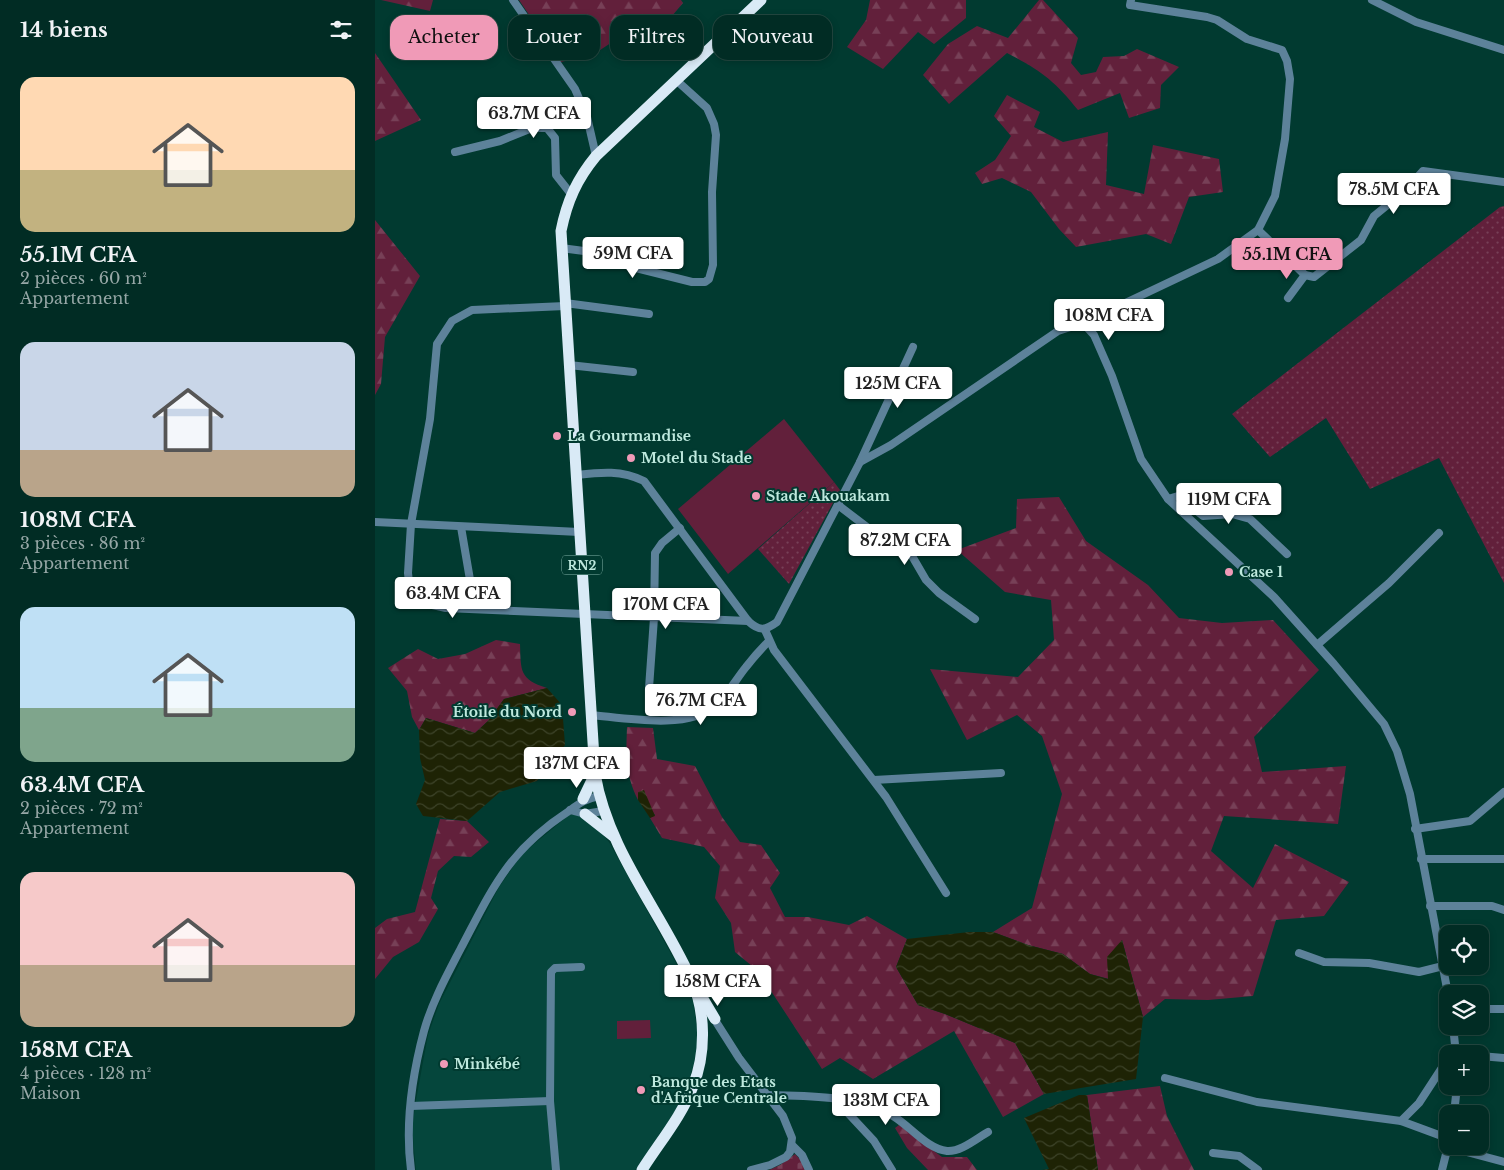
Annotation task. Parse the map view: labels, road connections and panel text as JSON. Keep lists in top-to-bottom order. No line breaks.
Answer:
{"streets":{"highway":["RN2"]},"places":["La Gourmandise","Motel du Stade","Stade Akouakam","Case 1","Étoile du Nord","Minkébé","Banque des Etats d'Afrique Centrale"],"page":{"heading":"14 biens","chip":["Acheter","Louer","Filtres","Nouveau"],"list":[{"name":"55.1M CFA","note":"2 pièces · 60 m² · Appartement"},{"name":"108M CFA","note":"3 pièces · 86 m² · Appartement"},{"name":"63.4M CFA","note":"2 pièces · 72 m² · Appartement"},{"name":"158M CFA","note":"4 pièces · 128 m² · Maison"}],"price":["63.7M CFA","78.5M CFA","59M CFA","55.1M CFA","108M CFA","125M CFA","119M CFA","87.2M CFA","63.4M CFA","170M CFA","76.7M CFA","137M CFA","158M CFA","133M CFA"],"map_buttons":["+","−"]}}
